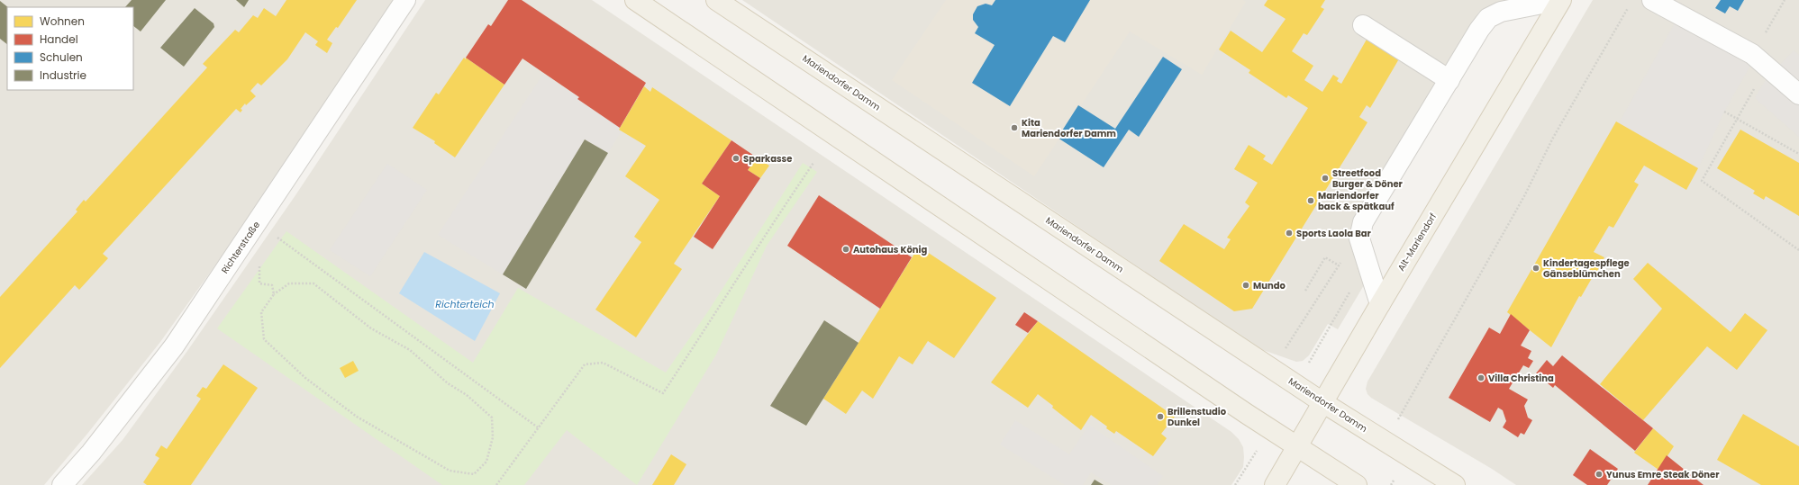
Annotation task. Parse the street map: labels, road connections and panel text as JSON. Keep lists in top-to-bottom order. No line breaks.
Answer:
{"streets":{"main road":["Mariendorfer Damm","Alt-Mariendorf"],"street":["Richterstraße"]},"crossings":[["Mariendorfer Damm","Alt-Mariendorf"]],"water":["Richterteich"],"places":["Kita Mariendorfer Damm","Sparkasse","Streetfood Burger & Döner","Mariendorfer back & spätkauf","Sports Laola Bar","Autohaus König","Kindertagespflege Gänseblümchen","Mundo","Villa Christina","Brillenstudio Dunkel","Yunus Emre Steak Döner"],"legend":["Wohnen","Handel","Schulen","Industrie"]}
